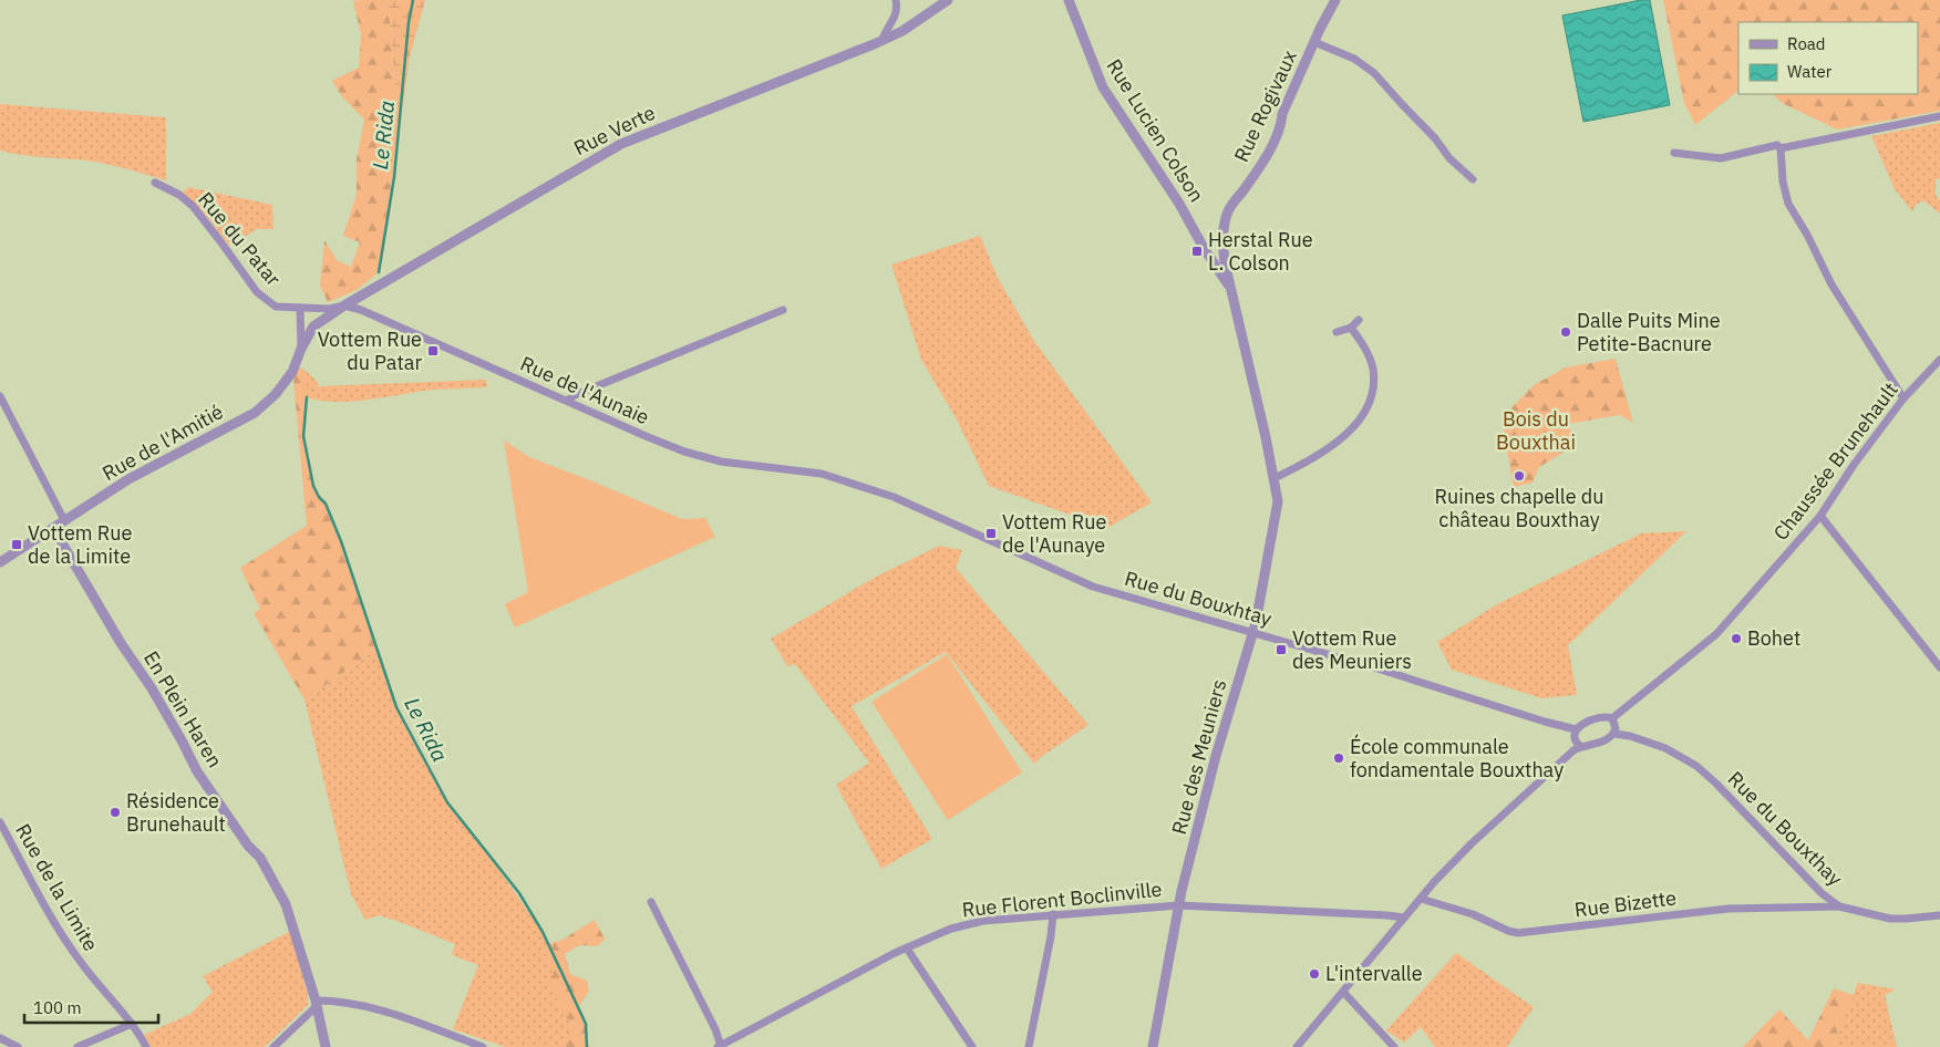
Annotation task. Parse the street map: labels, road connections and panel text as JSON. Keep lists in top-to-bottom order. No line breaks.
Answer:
{"streets":{"street":["Rue Rogivaux","Rue Verte","Rue Lucien Colson","Rue du Patar","Rue de l'Aunaie","Rue de l'Amitié","Chaussée Brunehault","Rue du Bouxhtay","En Plein Haren","Rue des Meuniers","Rue du Bouxthay","Rue de la Limite","Rue Florent Boclinville","Rue Bizette"]},"crossings":[["Rue Rogivaux","Rue des Meuniers"],["Rue Verte","Rue du Patar"],["Rue Verte","Rue de l'Aunaie"],["Rue Verte","Rue de l'Amitié"],["Rue du Patar","Rue de l'Aunaie"],["Rue de l'Aunaie","Rue du Bouxhtay"],["Rue de l'Amitié","En Plein Haren"],["Chaussée Brunehault","Rue du Bouxhtay"],["Rue du Bouxhtay","Rue des Meuniers"],["Rue des Meuniers","Rue Florent Boclinville"],["Rue du Bouxthay","Rue Bizette"]],"water":["Le Rida"],"parks":["Bois du Bouxthai"],"places":{"transit":["Herstal Rue L. Colson","Vottem Rue du Patar","Vottem Rue de l'Aunaye","Vottem Rue de la Limite","Vottem Rue des Meuniers"],"other":["Dalle Puits Mine Petite-Bacnure","Ruines chapelle du château Bouxthay","Bohet","École communale fondamentale Bouxthay","Résidence Brunehault","L'intervalle"]},"legend":["Road","Water"],"scale_bar":"100 m"}
